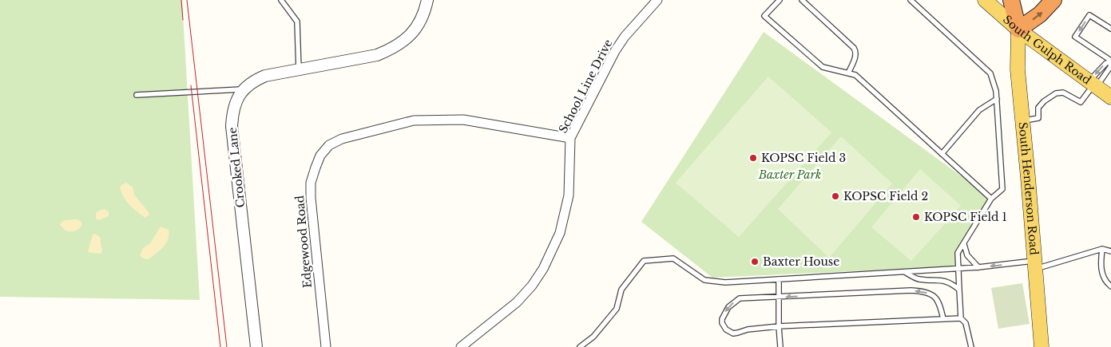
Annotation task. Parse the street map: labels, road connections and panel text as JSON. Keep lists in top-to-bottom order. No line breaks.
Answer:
{"streets":{"main road":["South Gulph Road","South Henderson Road"],"street":["School Line Drive","Crooked Lane","Edgewood Road"]},"crossings":[["South Gulph Road","South Henderson Road"],["School Line Drive","Edgewood Road"]],"parks":["Baxter Park"],"places":["KOPSC Field 3","KOPSC Field 2","KOPSC Field 1","Baxter House"]}
